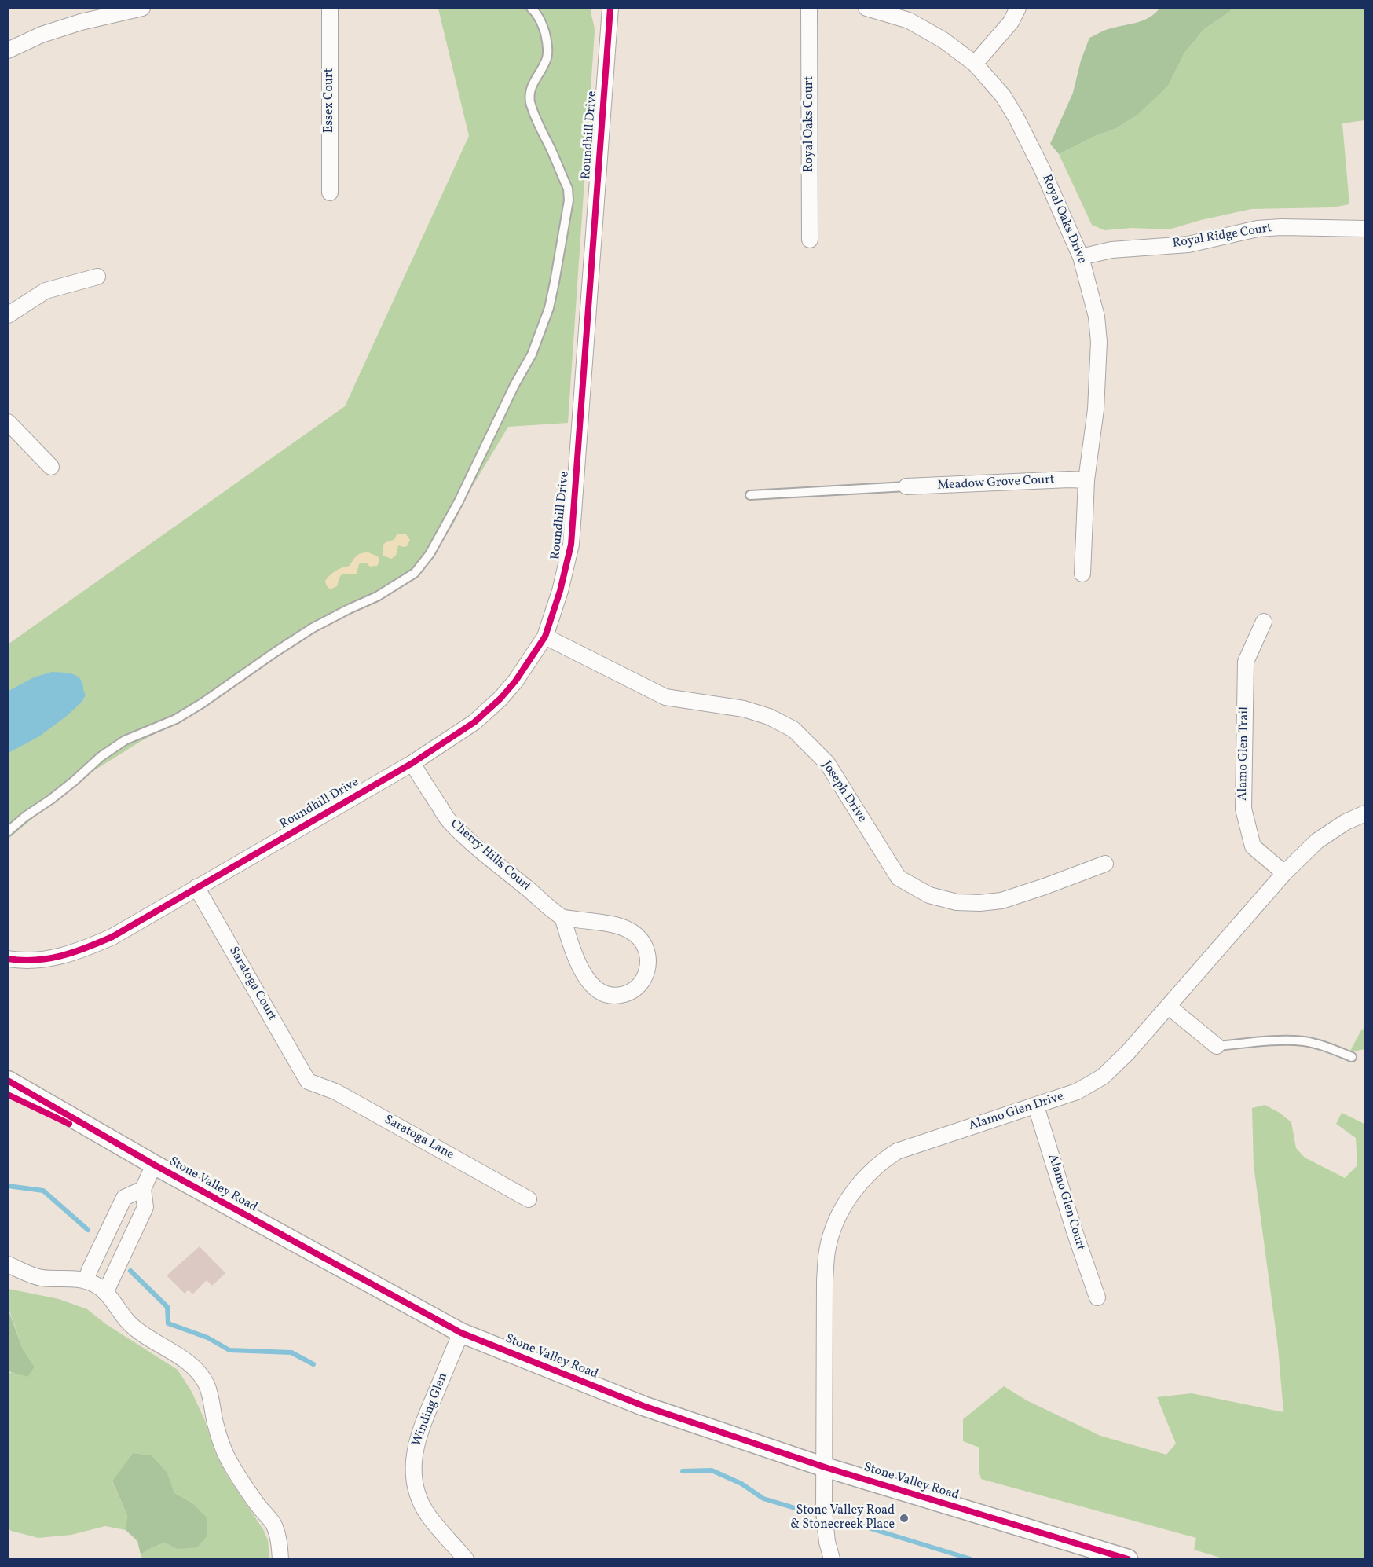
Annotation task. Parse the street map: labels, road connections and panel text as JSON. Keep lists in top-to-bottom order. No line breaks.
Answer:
{"streets":{"street":["Essex Court","Royal Oaks Court","Roundhill Drive","Royal Oaks Drive","Royal Ridge Court","Meadow Grove Court","Alamo Glen Trail","Joseph Drive","Cherry Hills Court","Saratoga Court","Alamo Glen Drive","Saratoga Lane","Stone Valley Road","Alamo Glen Court","Winding Glen"]},"crossings":[["Roundhill Drive","Joseph Drive"],["Roundhill Drive","Cherry Hills Court"],["Roundhill Drive","Saratoga Court"],["Royal Oaks Drive","Royal Ridge Court"],["Royal Oaks Drive","Meadow Grove Court"],["Alamo Glen Trail","Alamo Glen Drive"],["Saratoga Court","Saratoga Lane"],["Alamo Glen Drive","Stone Valley Road"],["Alamo Glen Drive","Alamo Glen Court"],["Stone Valley Road","Winding Glen"]],"places":["Stone Valley Road & Stonecreek Place"]}
